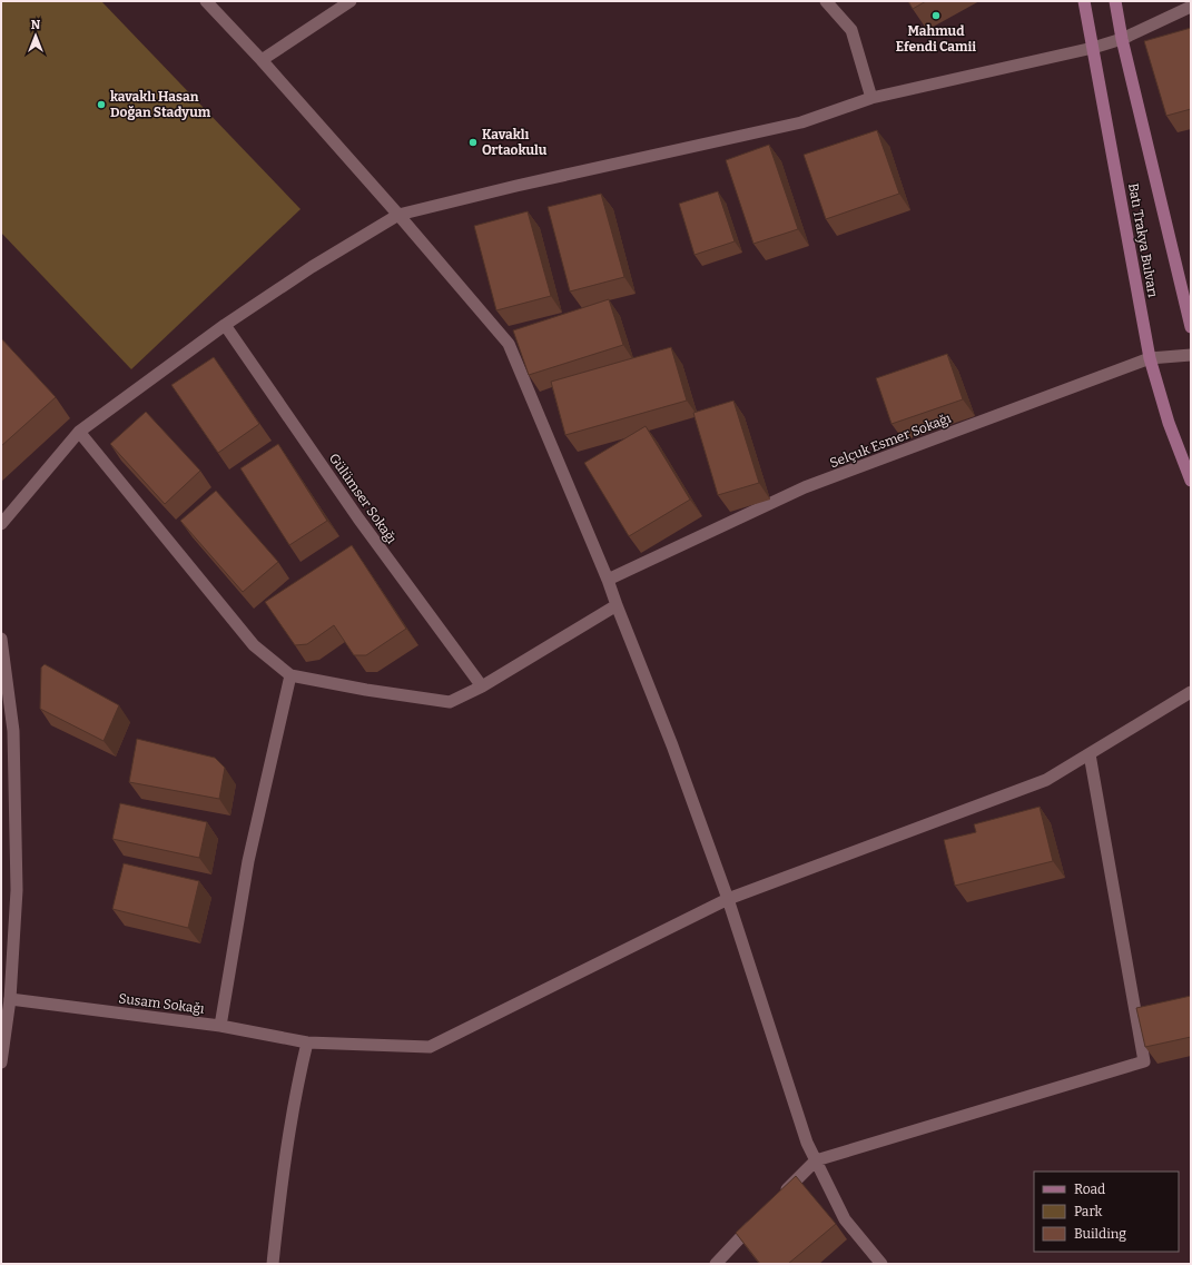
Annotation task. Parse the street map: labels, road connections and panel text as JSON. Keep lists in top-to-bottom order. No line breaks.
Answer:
{"streets":{"main road":["Batı Trakya Bulvarı"],"street":["Selçuk Esmer Sokağı","Gülümser Sokağı","Susam Sokağı"]},"crossings":[["Batı Trakya Bulvarı","Selçuk Esmer Sokağı"]],"places":["Mahmud Efendi Camii","kavaklı Hasan Doğan Stadyum","Kavaklı Ortaokulu"],"legend":["Road","Park","Building"],"north":"top"}
